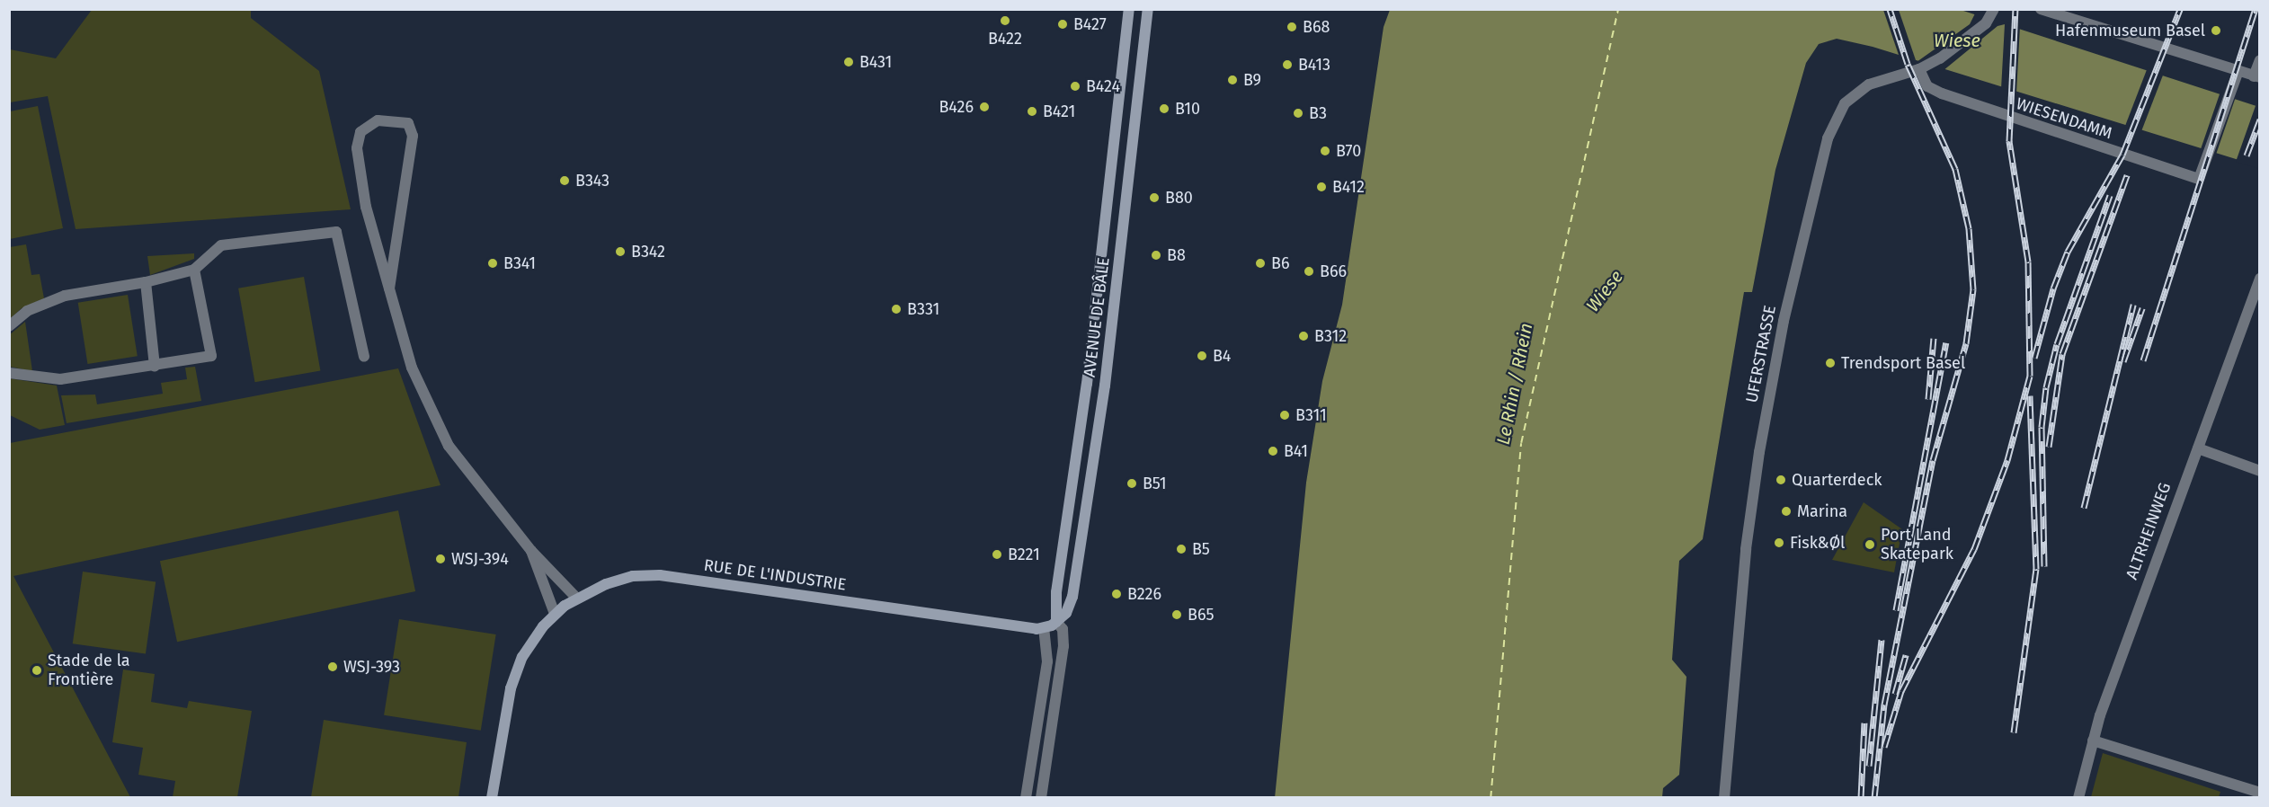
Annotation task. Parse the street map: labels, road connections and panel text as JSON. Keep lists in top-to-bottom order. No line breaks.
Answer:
{"streets":{"main road":["AVENUE DE BÂLE","RUE DE L'INDUSTRIE"],"street":["WIESENDAMM","UFERSTRASSE","ALTRHEINWEG"]},"crossings":[["WIESENDAMM","UFERSTRASSE"],["AVENUE DE BÂLE","RUE DE L'INDUSTRIE"]],"water":["Wiese","Le Rhin / Rhein"],"places":["B422","B427","B68","Hafenmuseum Basel","B431","B413","B9","B424","B426","B10","B421","B3","B70","B343","B412","B80","B342","B8","B341","B6","B66","B331","B312","B4","Trendsport Basel","B311","B41","Quarterdeck","B51","Marina","Fisk&Øl","Port Land Skatepark","B5","B221","WSJ-394","B226","B65","WSJ-393","Stade de la Frontière"]}
